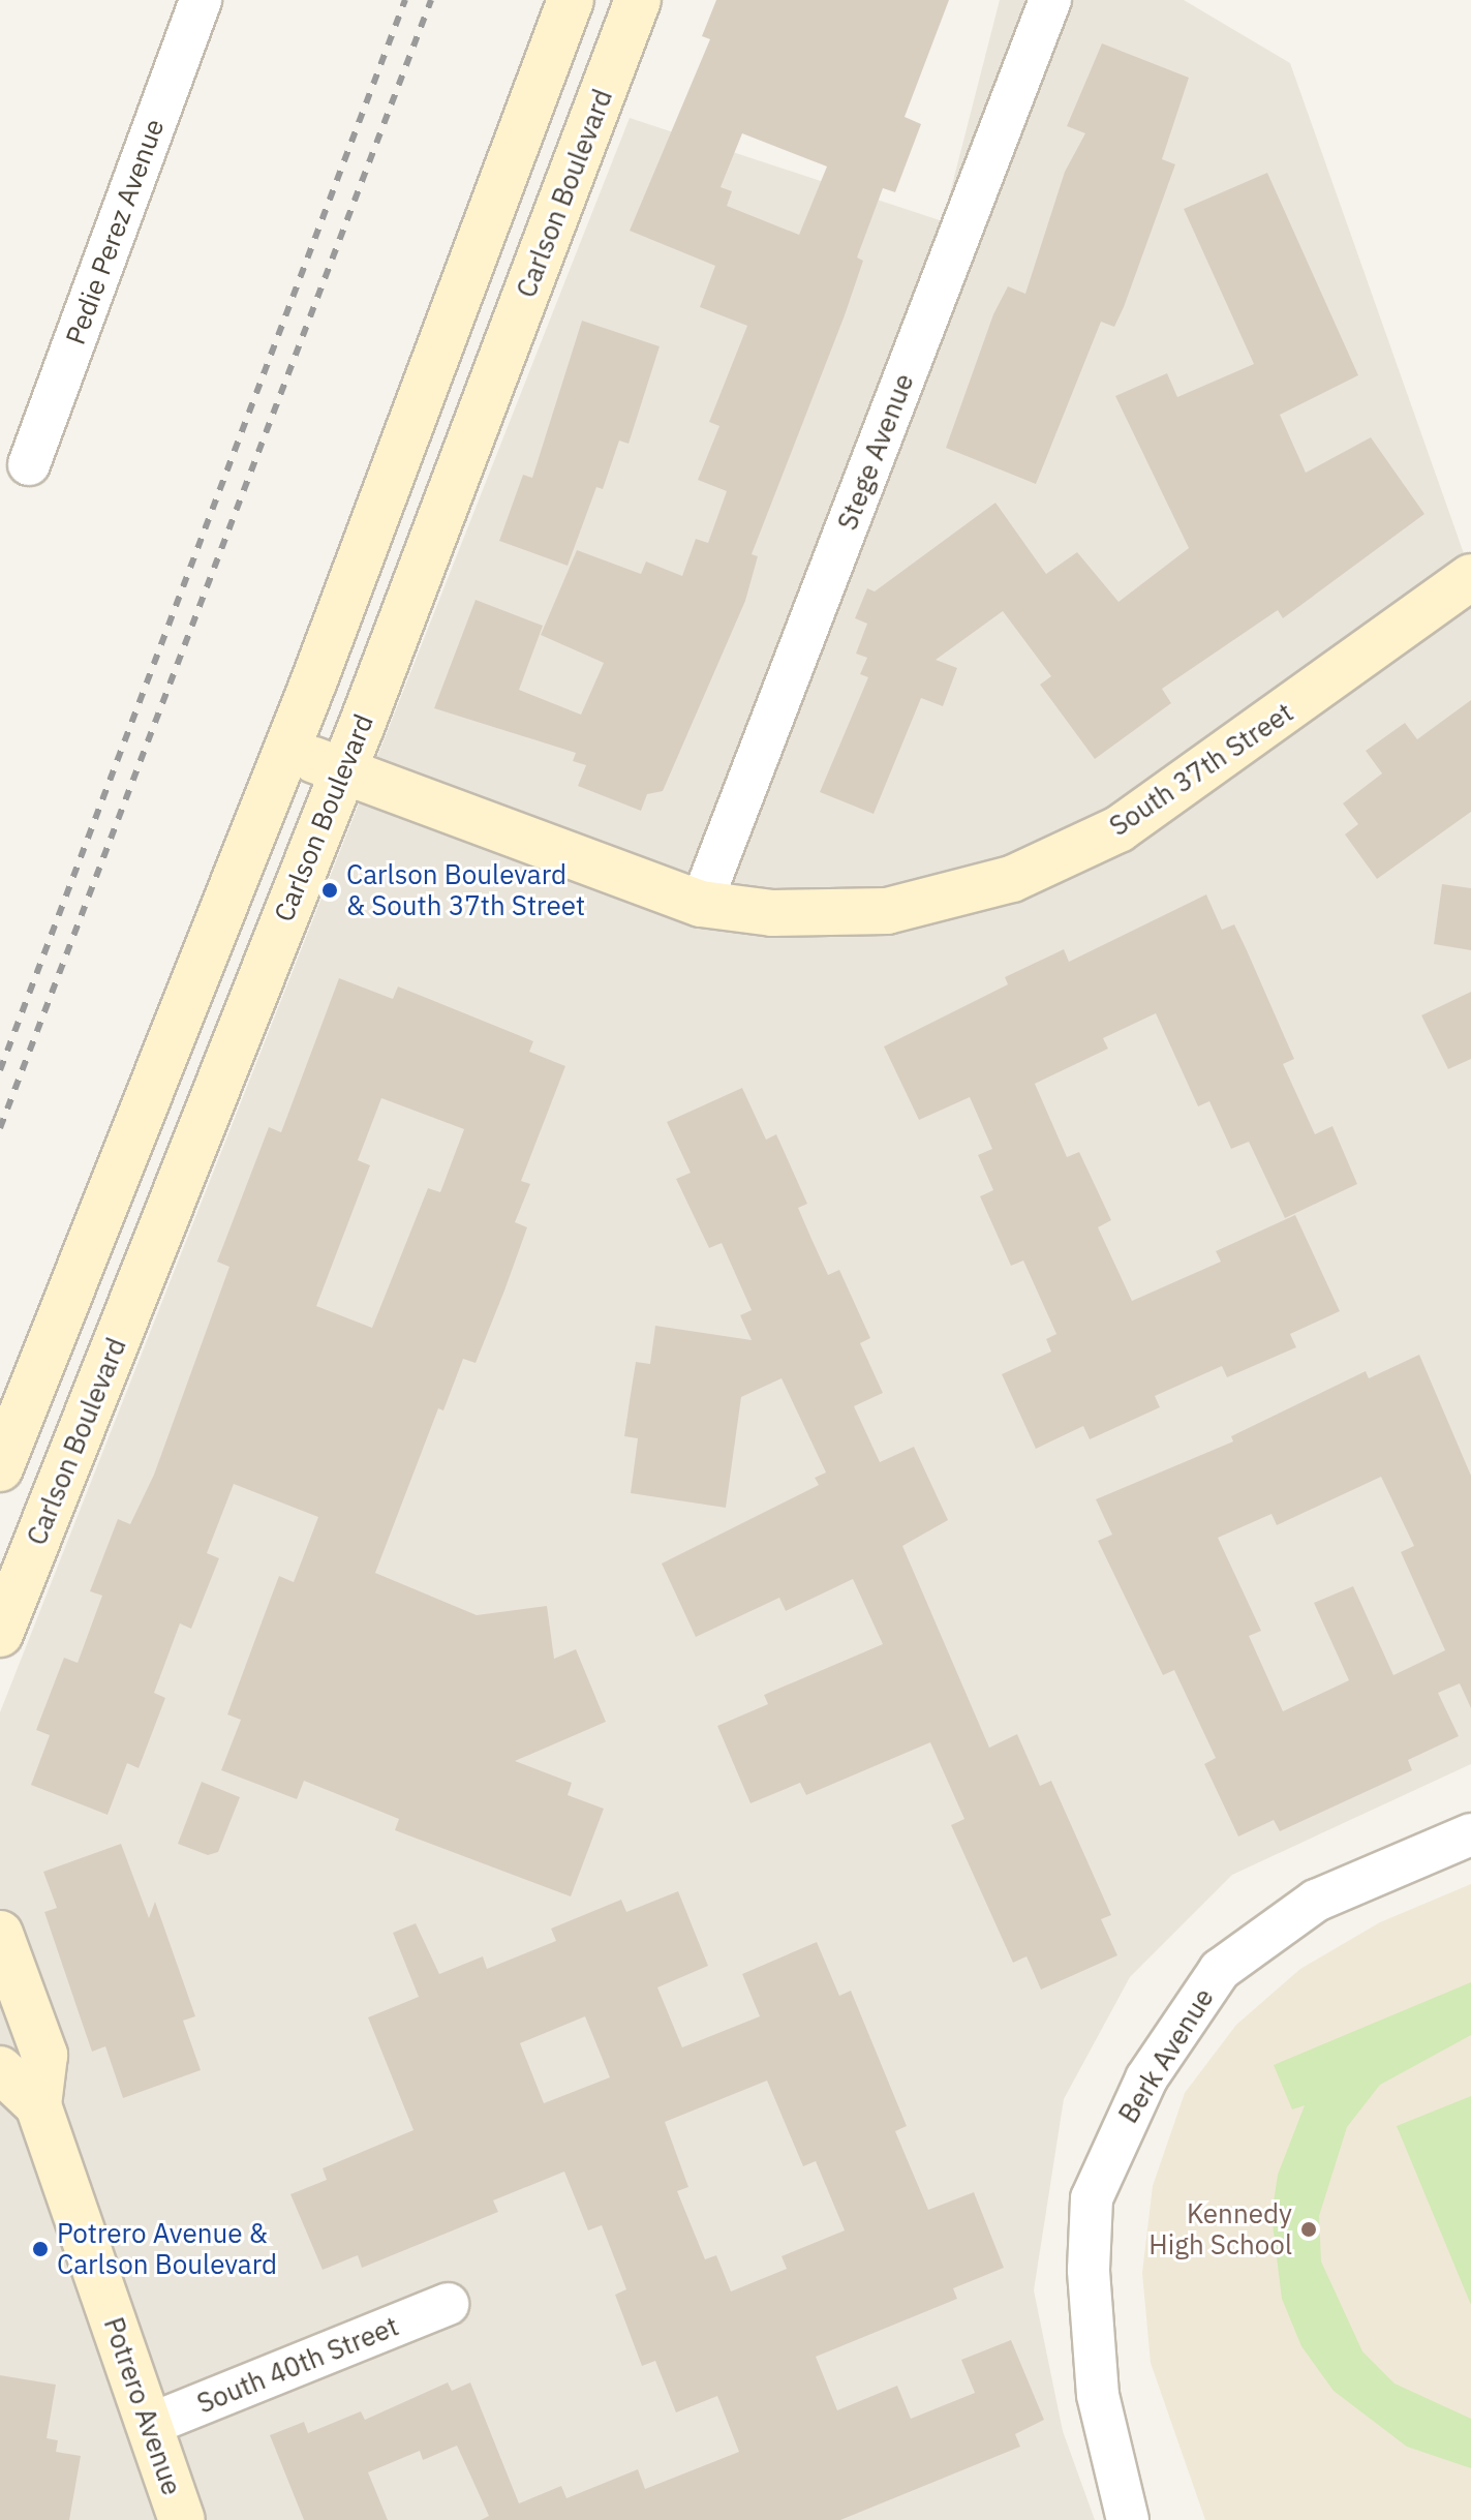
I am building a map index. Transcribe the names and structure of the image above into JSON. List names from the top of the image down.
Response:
{
  "streets": {
    "main road": ["Carlson Boulevard", "South 37th Street", "Potrero Avenue"],
    "street": [
      "Pedie Perez Avenue",
      "Stege Avenue",
      "Berk Avenue",
      "South 40th Street"
    ]
  },
  "crossings": [
    ["Carlson Boulevard", "South 37th Street"],
    ["Stege Avenue", "South 37th Street"],
    ["South 40th Street", "Potrero Avenue"]
  ],
  "places": ["Carlson Boulevard & South 37th Street", "Kennedy High School", "Potrero Avenue & Carlson Boulevard"]
}
